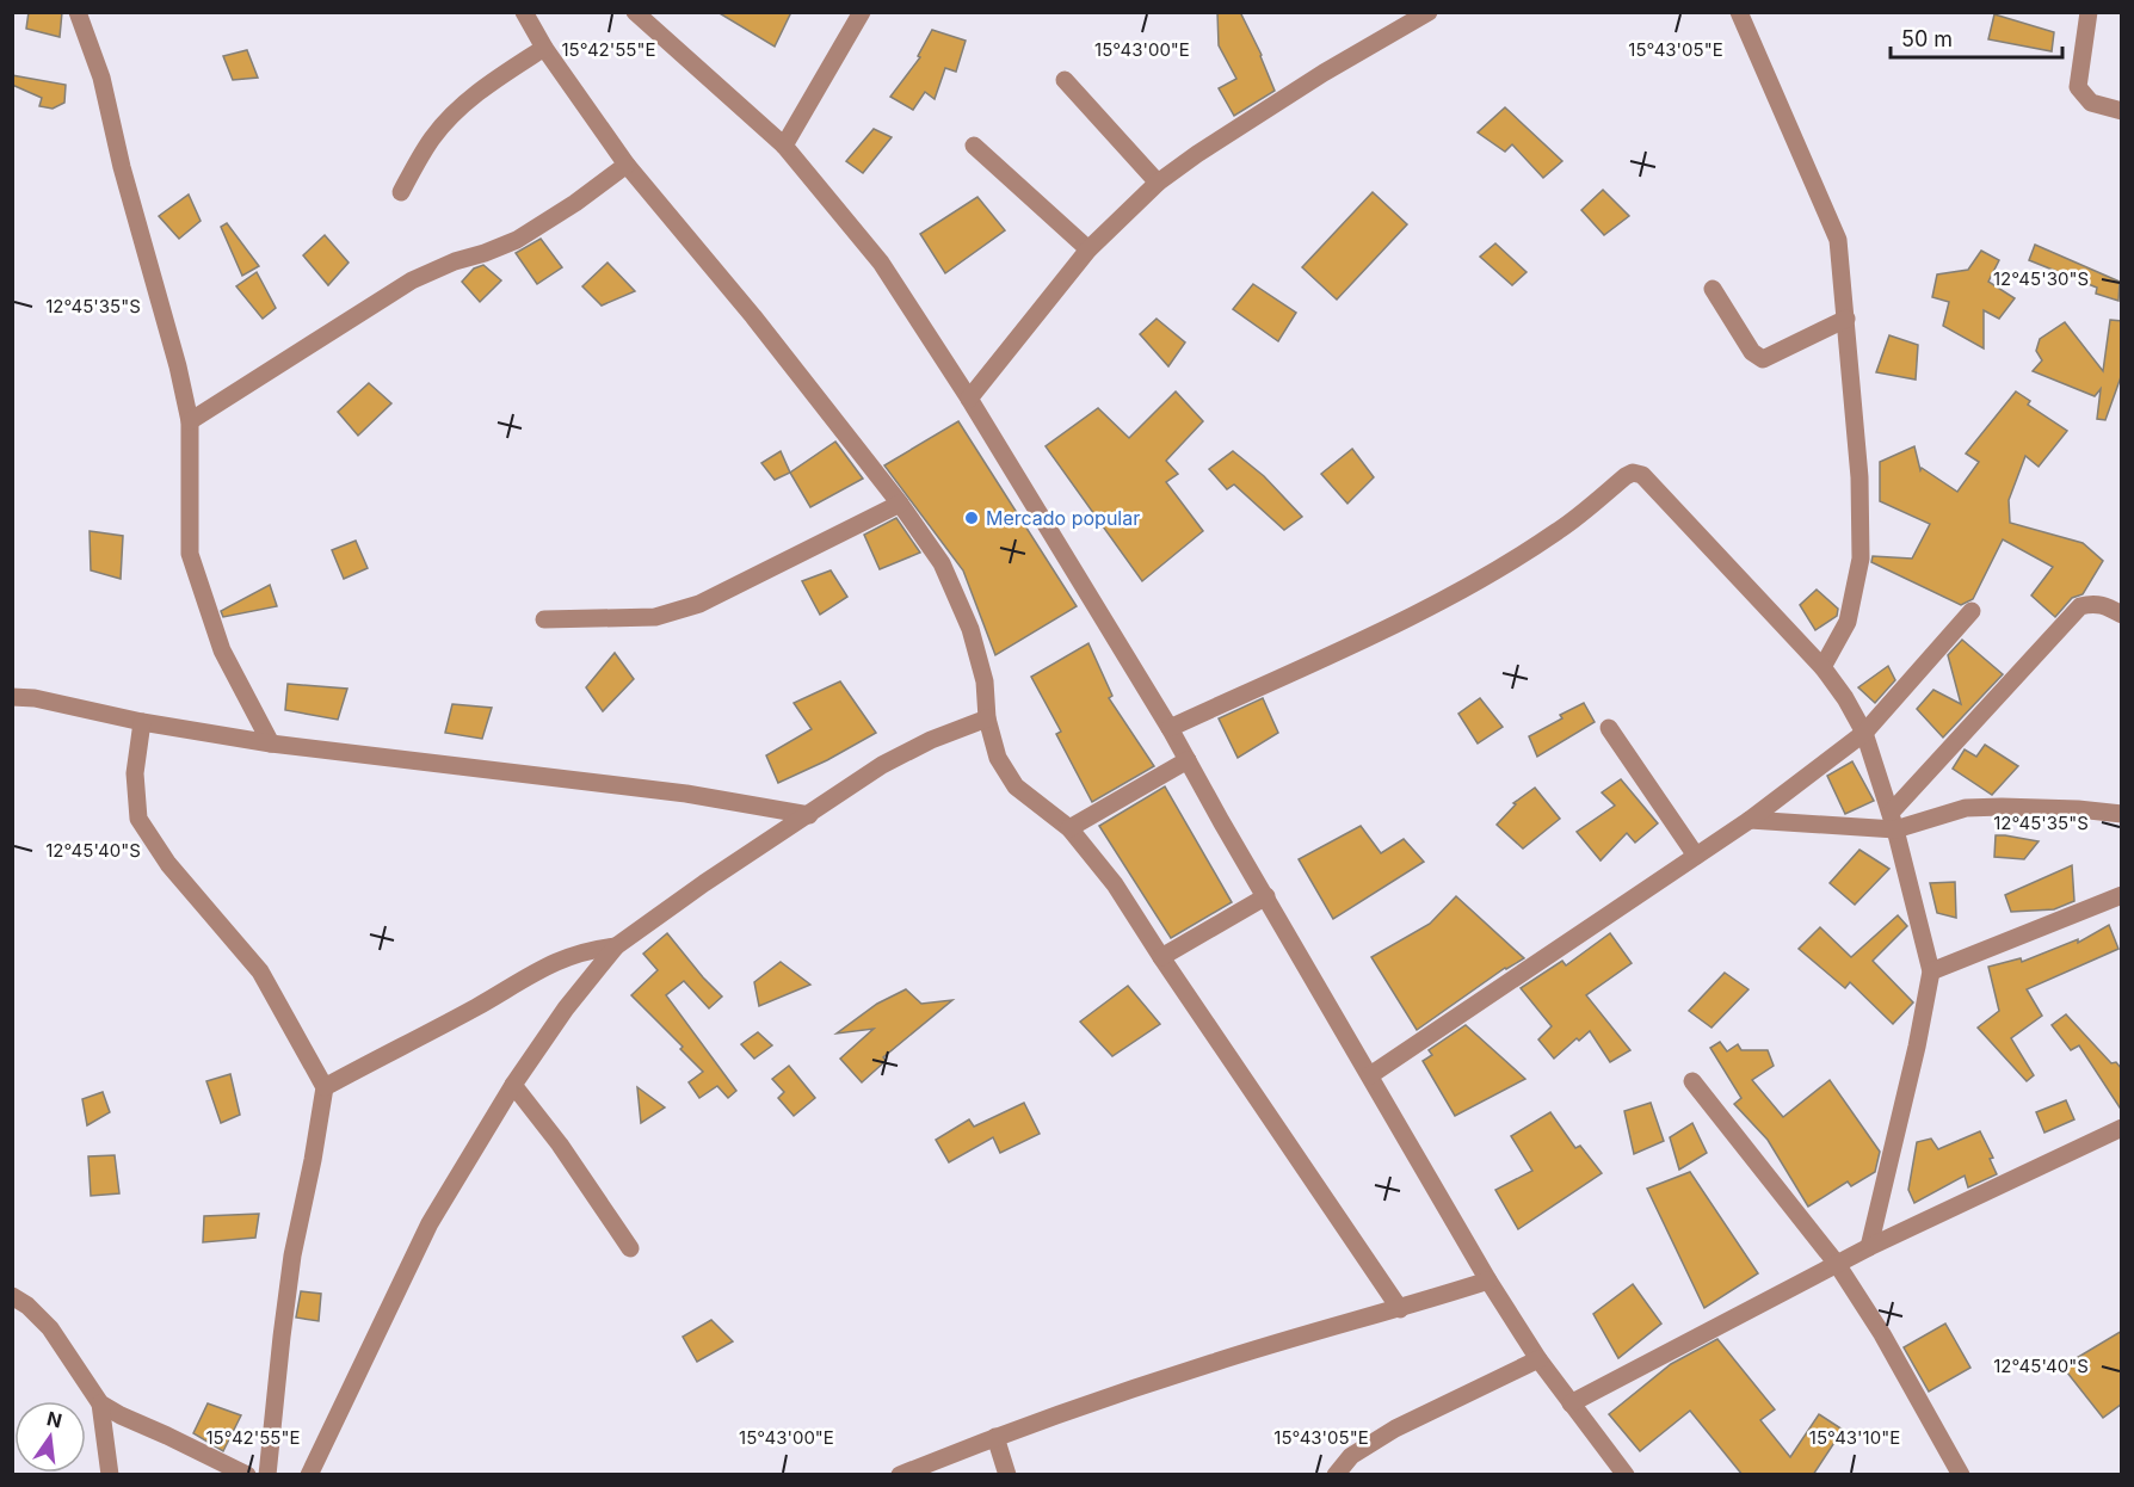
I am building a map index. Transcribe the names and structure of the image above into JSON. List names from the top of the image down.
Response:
{
  "places": ["Mercado popular"],
  "scale_bar": "50 m",
  "north": "top",
  "coordinates": [
    "15°42'55\"E",
    "15°43'00\"E",
    "15°43'05\"E",
    "12°45'30\"S",
    "12°45'35\"S",
    "12°45'40\"S",
    "15°43'10\"E"
  ]
}
